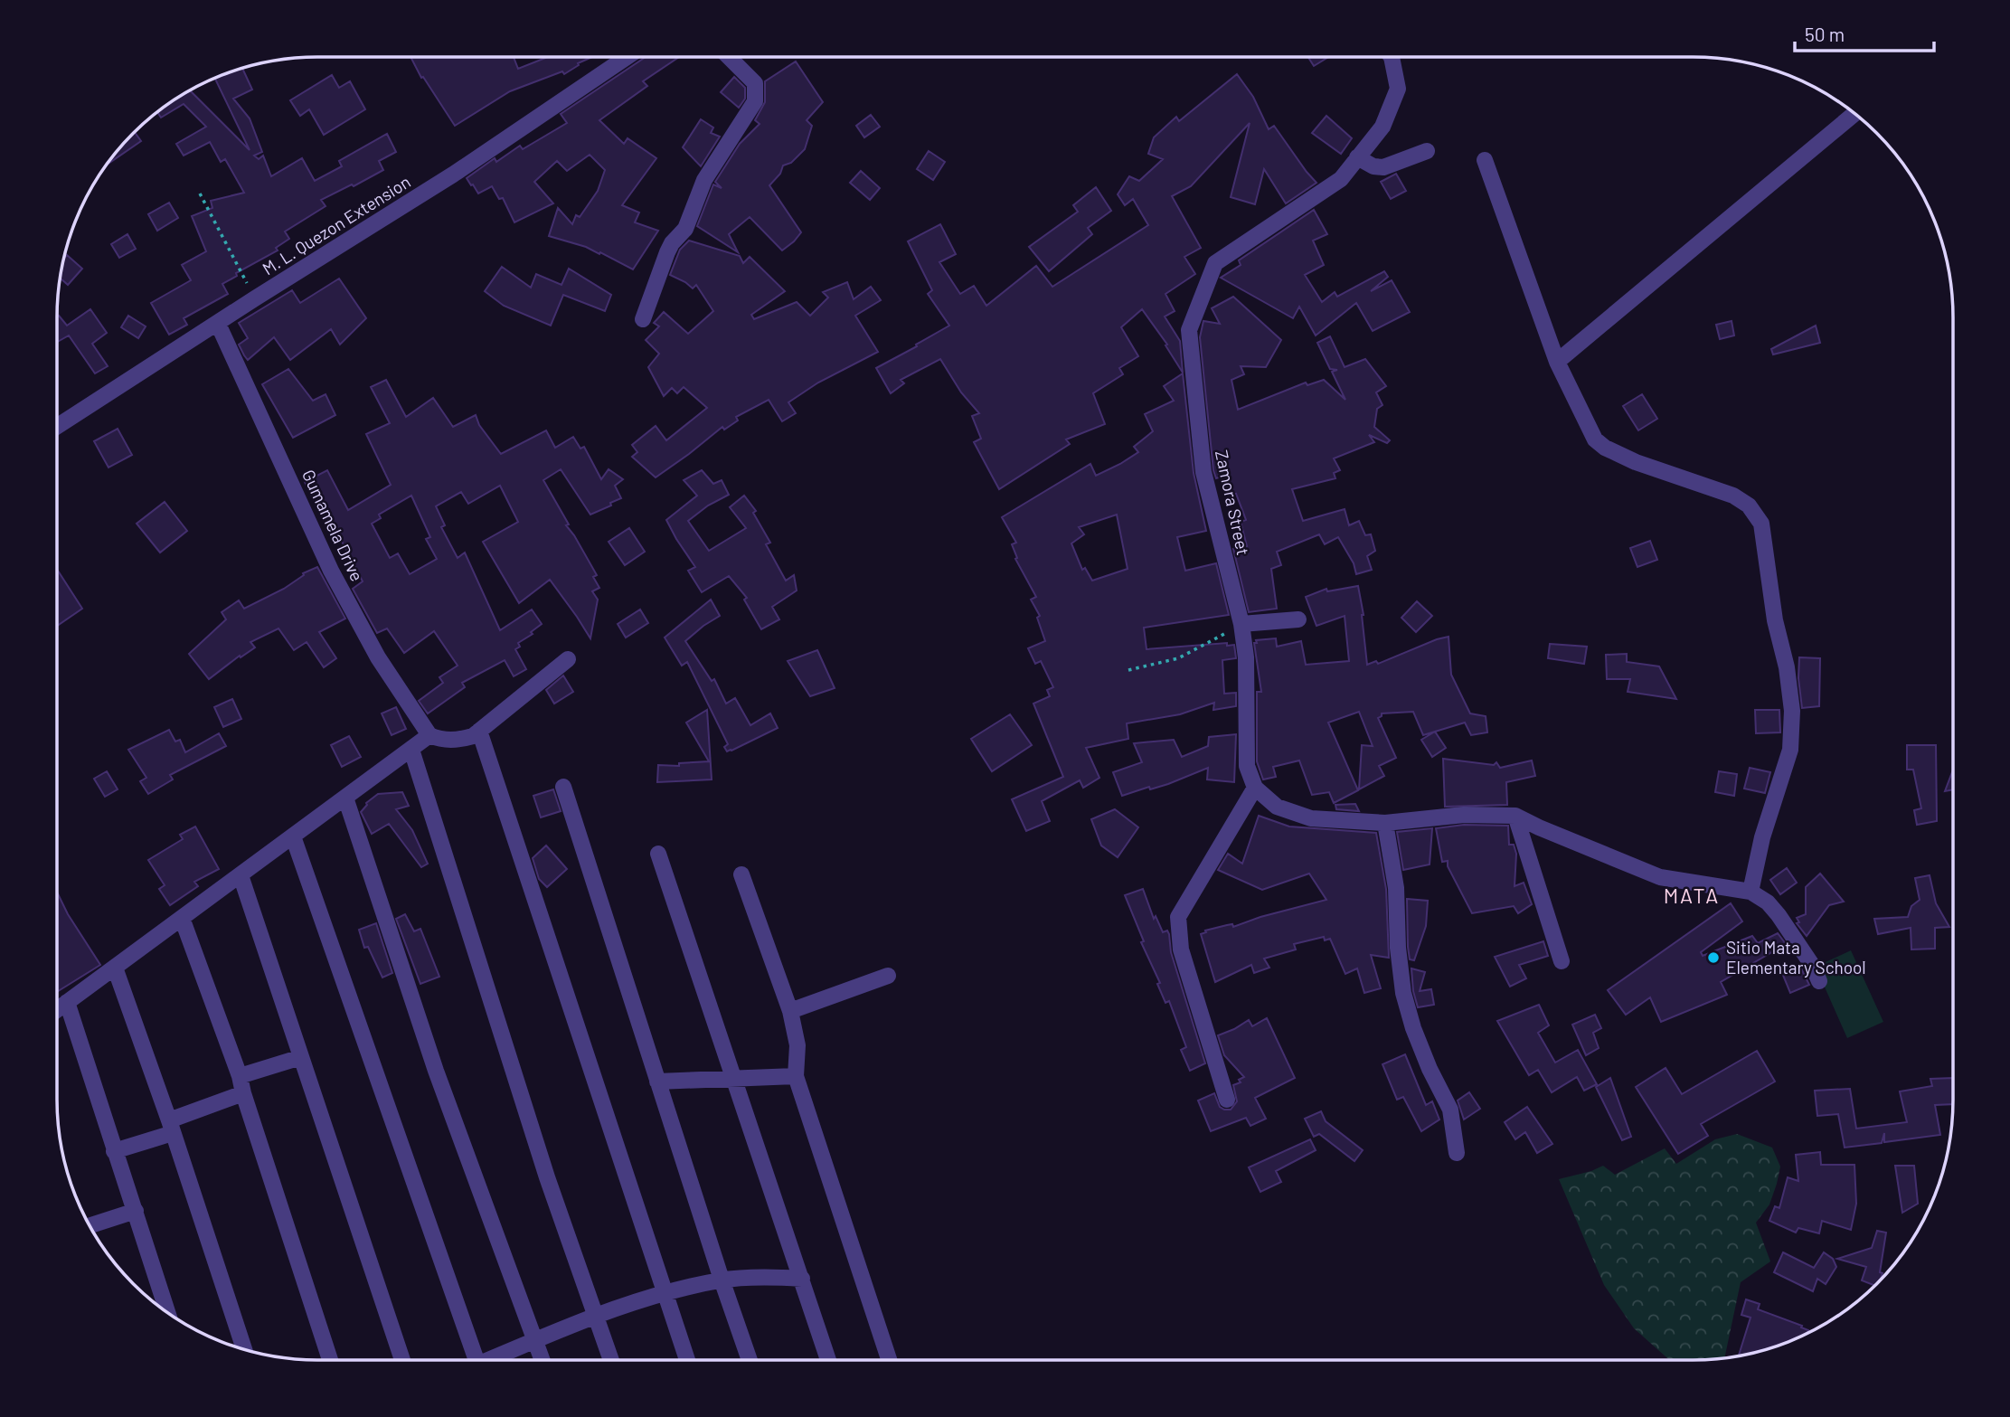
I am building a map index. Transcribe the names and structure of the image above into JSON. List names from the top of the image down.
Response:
{
  "streets": {
    "street": ["M. L. Quezon Extension", "Zamora Street", "Gumamela Drive"]
  },
  "crossings": [
    ["M. L. Quezon Extension", "Gumamela Drive"]
  ],
  "districts": ["MATA"],
  "places": ["Sitio Mata Elementary School"],
  "scale_bar": "50 m"
}
